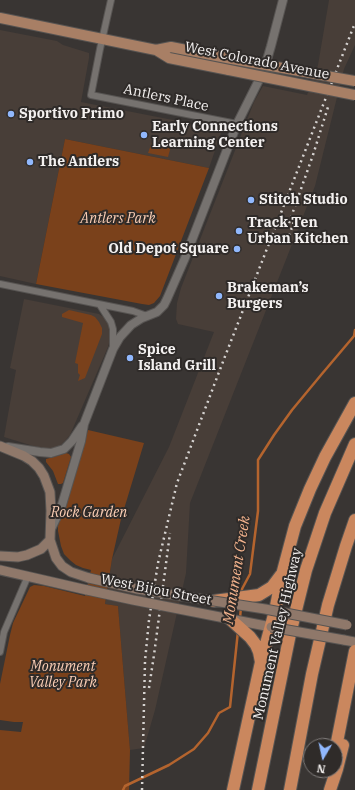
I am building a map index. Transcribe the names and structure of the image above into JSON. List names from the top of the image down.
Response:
{
  "streets": {
    "highway": ["Monument Valley Highway"],
    "main road": ["West Colorado Avenue", "West Bijou Street"],
    "street": ["Antlers Place"]
  },
  "crossings": [
    ["West Colorado Avenue", "Antlers Place"]
  ],
  "water": ["Monument Creek"],
  "parks": ["Antlers Park", "Rock Garden", "Monument Valley Park"],
  "places": [
    "Sportivo Primo",
    "Early Connections Learning Center",
    "The Antlers",
    "Stitch Studio",
    "Track Ten Urban Kitchen",
    "Old Depot Square",
    "Brakeman’s Burgers",
    "Spice Island Grill"
  ],
  "north": "bottom"
}
